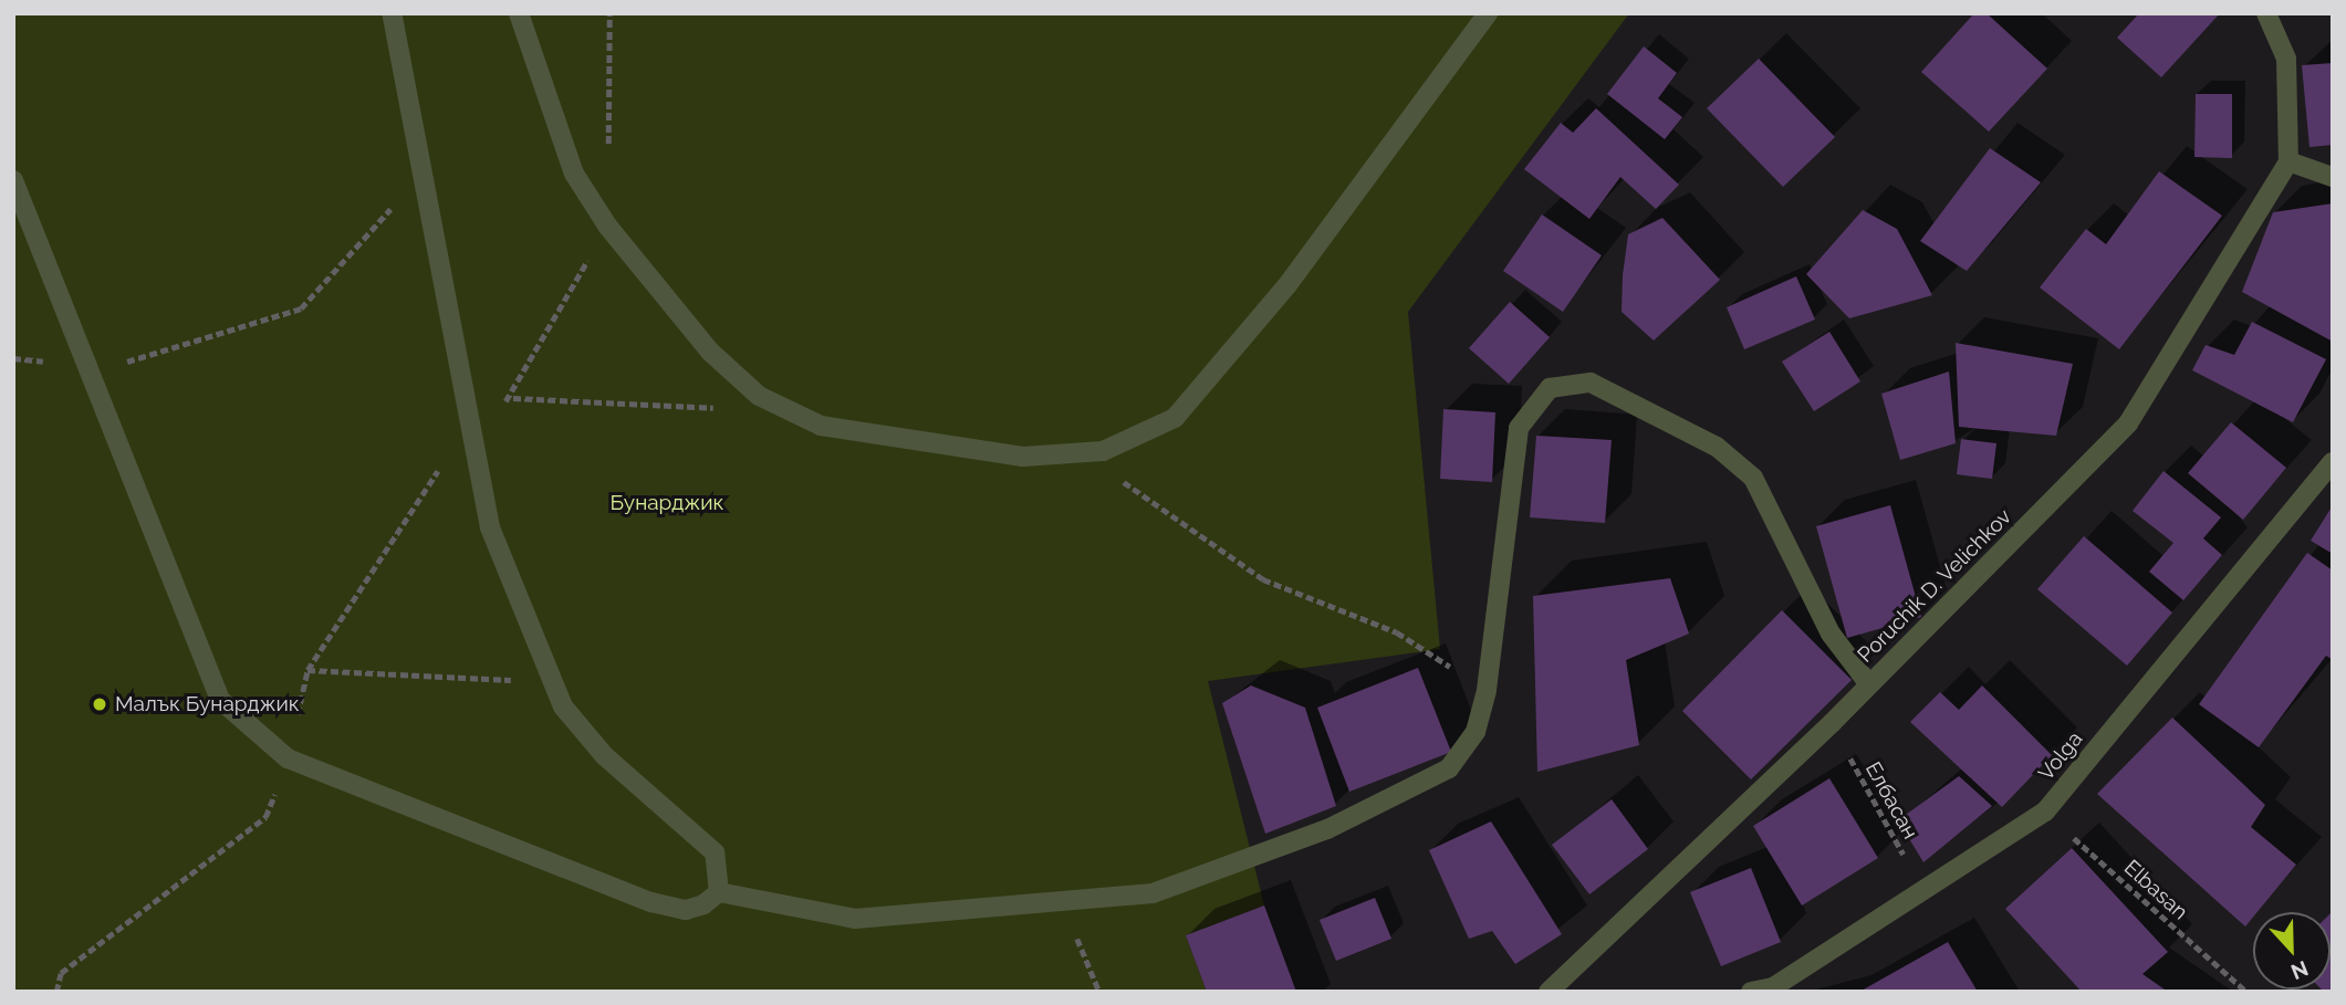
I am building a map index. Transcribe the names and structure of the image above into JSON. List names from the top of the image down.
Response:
{
  "streets": {
    "street": ["Poruchik D. Velichkov", "Volga"],
    "path": ["Елбасан", "Elbasan"]
  },
  "crossings": [
    ["Poruchik D. Velichkov", "Елбасан"],
    ["Volga", "Елбасан"],
    ["Volga", "Elbasan"]
  ],
  "parks": ["Бунарджик"],
  "places": ["Малък Бунарджик"],
  "north": "bottom"
}
